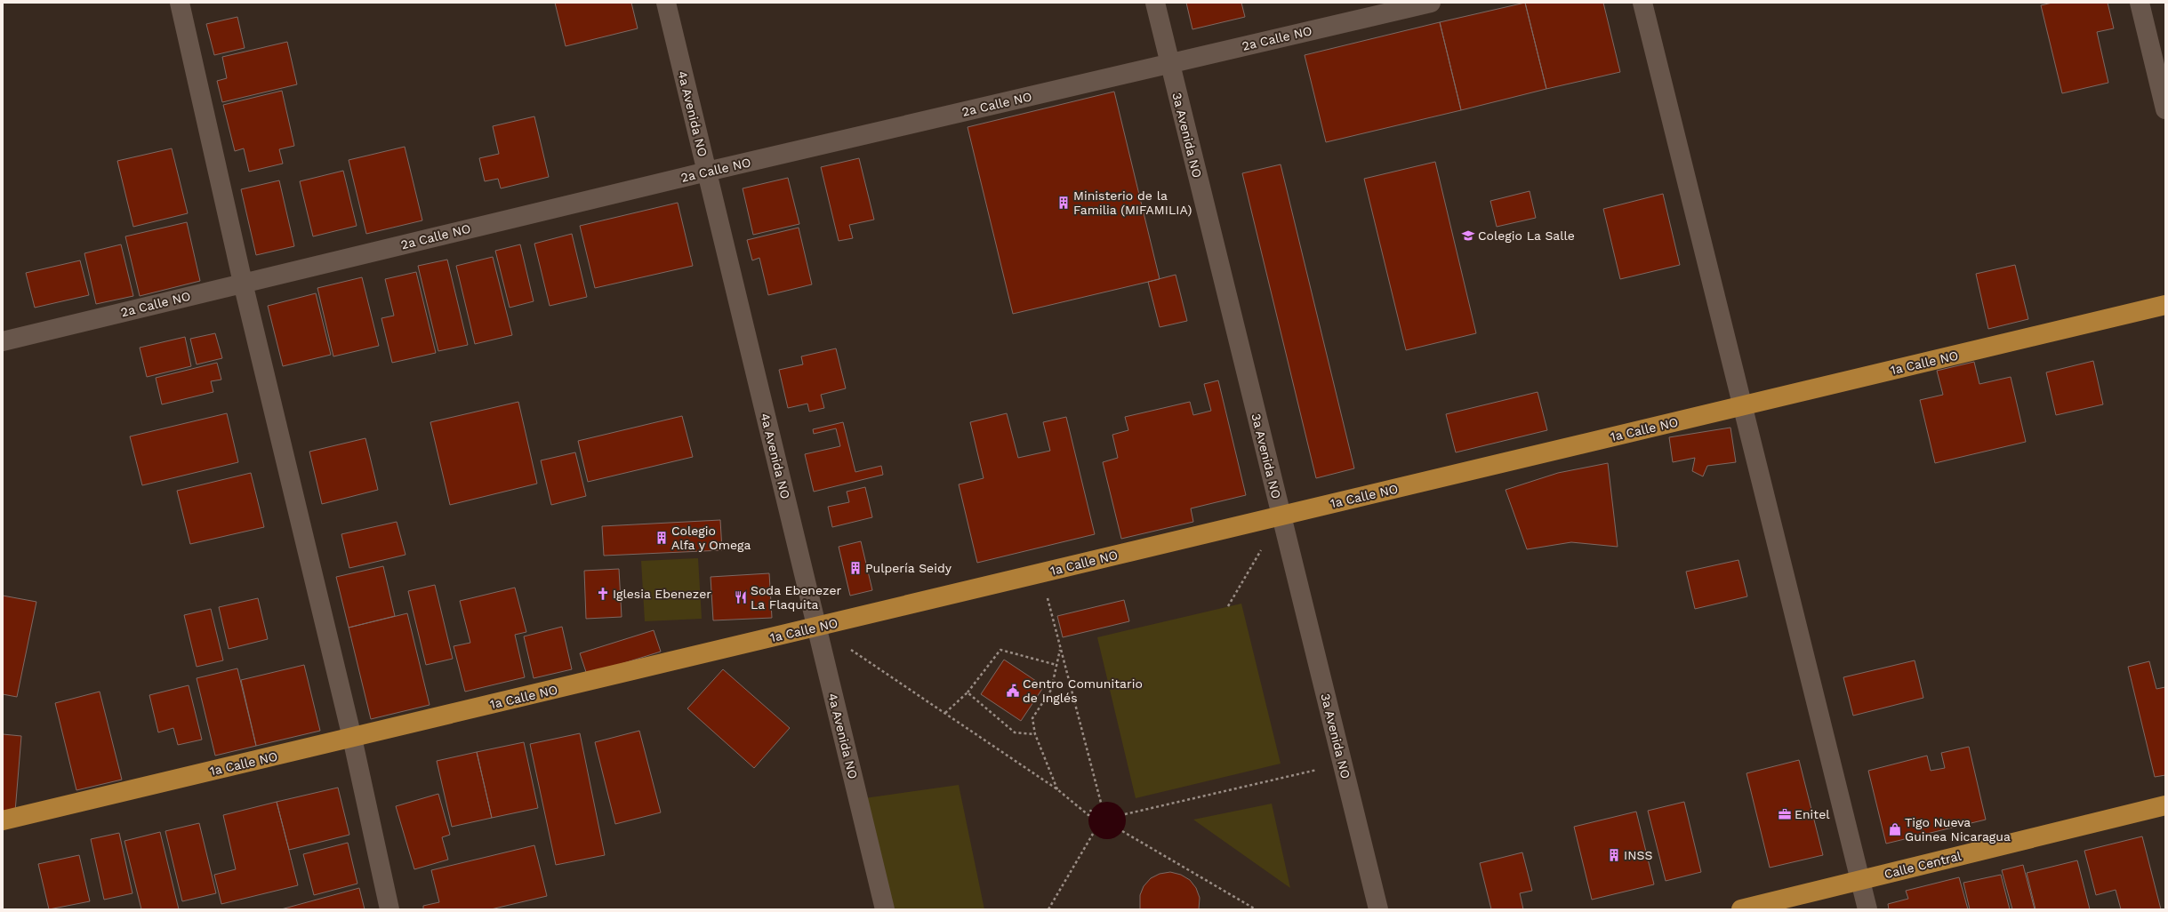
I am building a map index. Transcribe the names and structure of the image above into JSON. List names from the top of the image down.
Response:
{
  "streets": {
    "highway": ["1a Calle NO", "Calle Central"],
    "street": ["2a Calle NO", "4a Avenida NO", "3a Avenida NO"]
  },
  "crossings": [
    ["2a Calle NO", "4a Avenida NO"],
    ["2a Calle NO", "3a Avenida NO"],
    ["4a Avenida NO", "1a Calle NO"],
    ["3a Avenida NO", "1a Calle NO"]
  ],
  "places": {
    "building": [
      "Ministerio de la Familia (MIFAMILIA)",
      "Colegio Alfa y Omega",
      "Pulpería Seidy",
      "INSS"
    ],
    "school or university": ["Colegio La Salle"],
    "church": ["Iglesia Ebenezer"],
    "restaurant": ["Soda Ebenezer La Flaquita"],
    "public building": ["Centro Comunitario de Inglés"],
    "office": ["Enitel"],
    "shop": ["Tigo Nueva Guinea Nicaragua"]
  }
}
